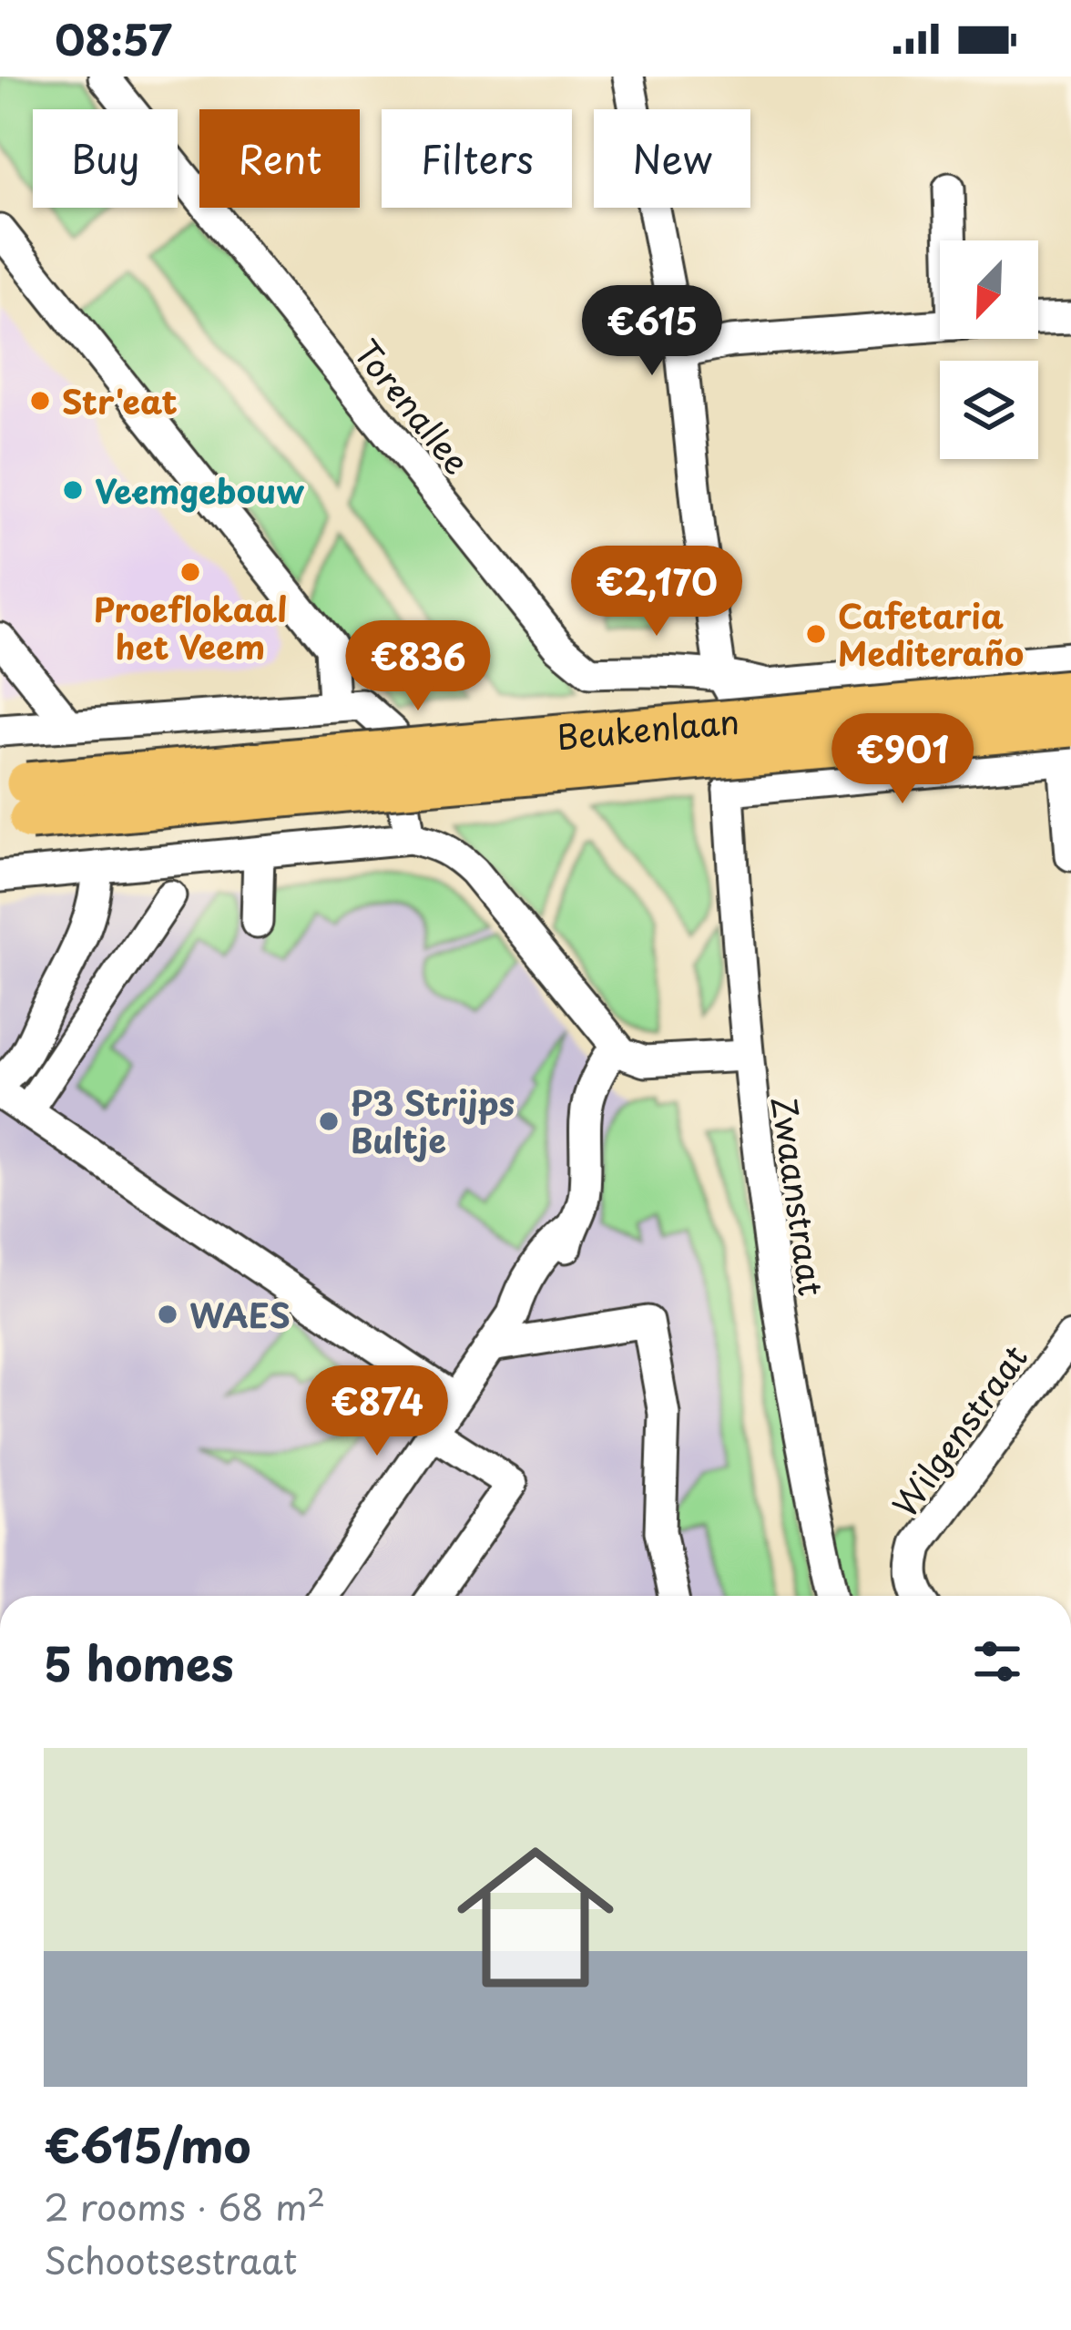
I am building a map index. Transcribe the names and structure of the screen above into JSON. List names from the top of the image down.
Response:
{
  "streets": {
    "main road": ["Beukenlaan"],
    "street": ["Torenallee", "Zwaanstraat", "Wilgenstraat"]
  },
  "crossings": [
    ["Torenallee", "Beukenlaan"],
    ["Torenallee", "Zwaanstraat"],
    ["Beukenlaan", "Zwaanstraat"]
  ],
  "places": [
    "Str'eat",
    "Veemgebouw",
    "Proeflokaal het Veem",
    "Cafetaria Mediteraño",
    "P3 Strijps Bultje",
    "WAES"
  ],
  "north": "bottom left",
  "page": {
    "status": "08:57",
    "chip": [
      "Buy",
      "Rent",
      "Filters",
      "New"
    ],
    "price": [
      "€615",
      "€2,170",
      "€836",
      "€901",
      "€874"
    ],
    "heading": "5 homes",
    "list": [
      {
        "name": "€615/mo",
        "note": "2 rooms · 68 m² · Schootsestraat"
      }
    ]
  }
}
